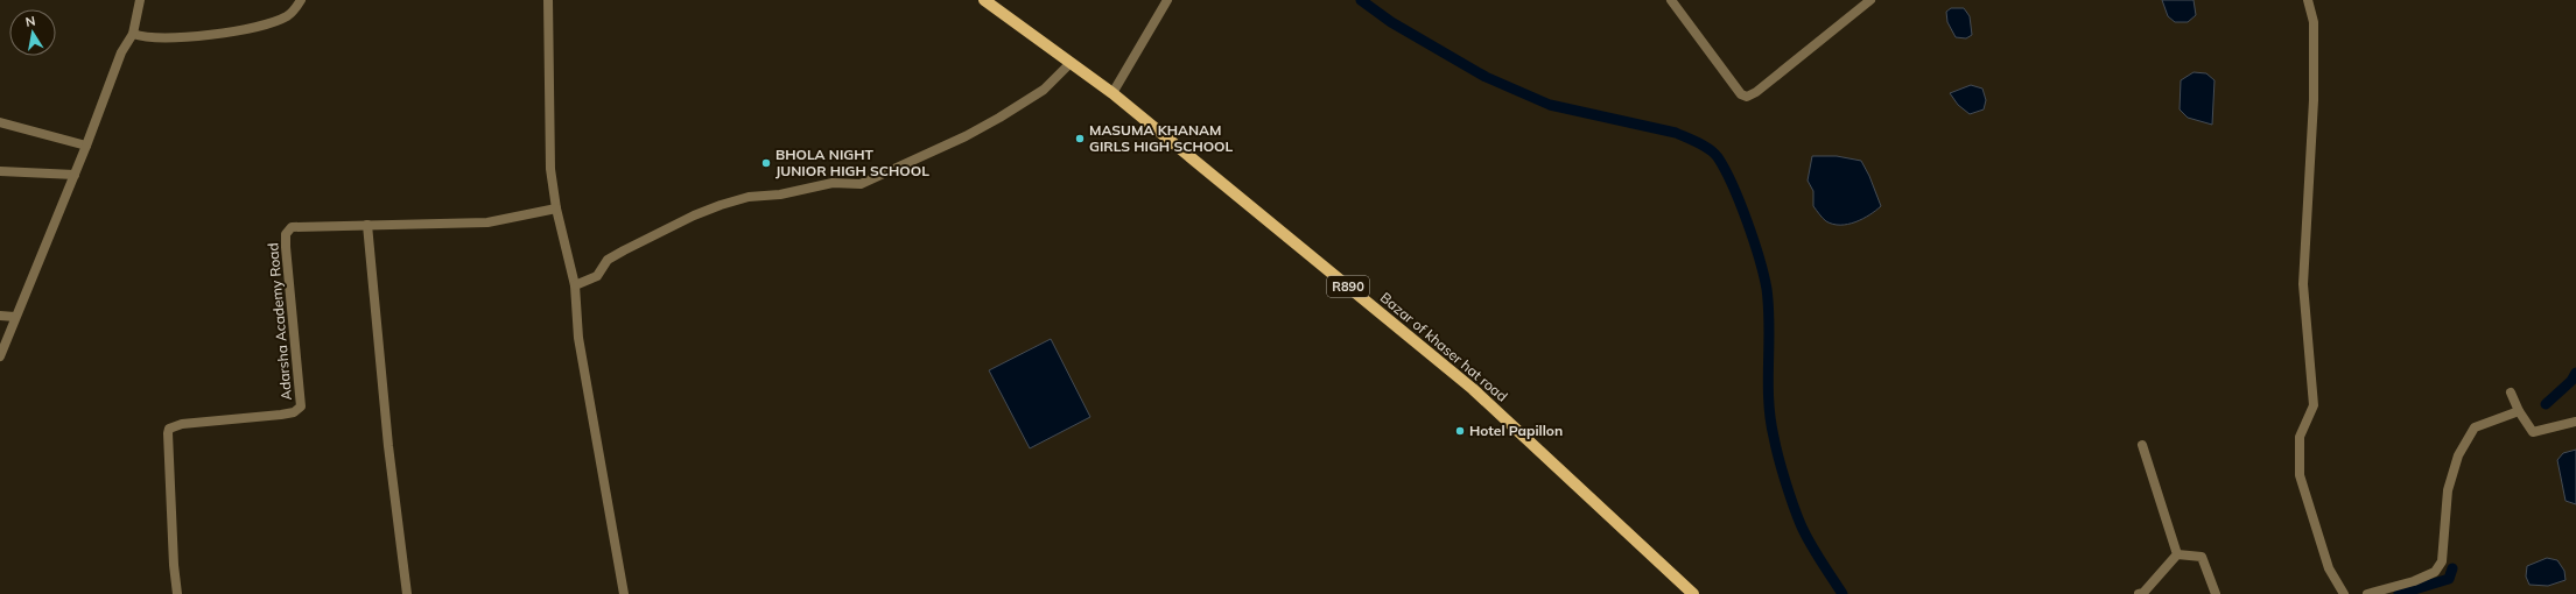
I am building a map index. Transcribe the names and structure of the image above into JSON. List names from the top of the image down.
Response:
{
  "streets": {
    "main road": ["R890", "Bazar of khaser hat road"],
    "street": ["Adarsha Academy Road"]
  },
  "places": ["MASUMA KHANAM GIRLS HIGH SCHOOL", "BHOLA NIGHT JUNIOR HIGH SCHOOL", "Hotel Papillon"],
  "north": "top"
}
